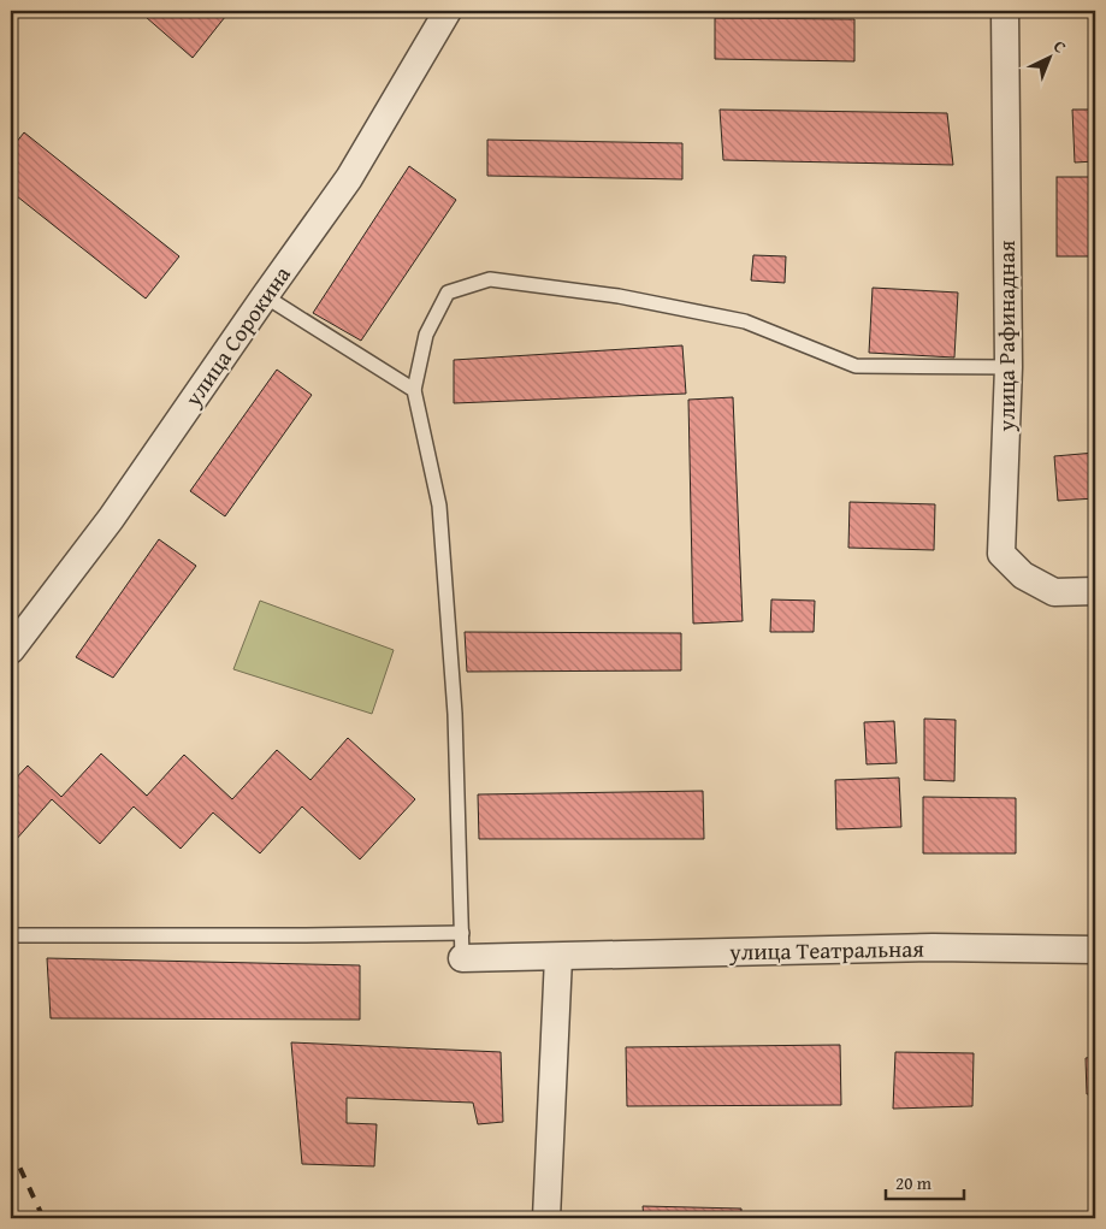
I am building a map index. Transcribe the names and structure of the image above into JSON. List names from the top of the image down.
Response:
{
  "streets": {
    "street": ["улица Сорокина", "улица Рафинадная", "улица Театральная"]
  },
  "scale_bar": "20 m",
  "north": "top right"
}
